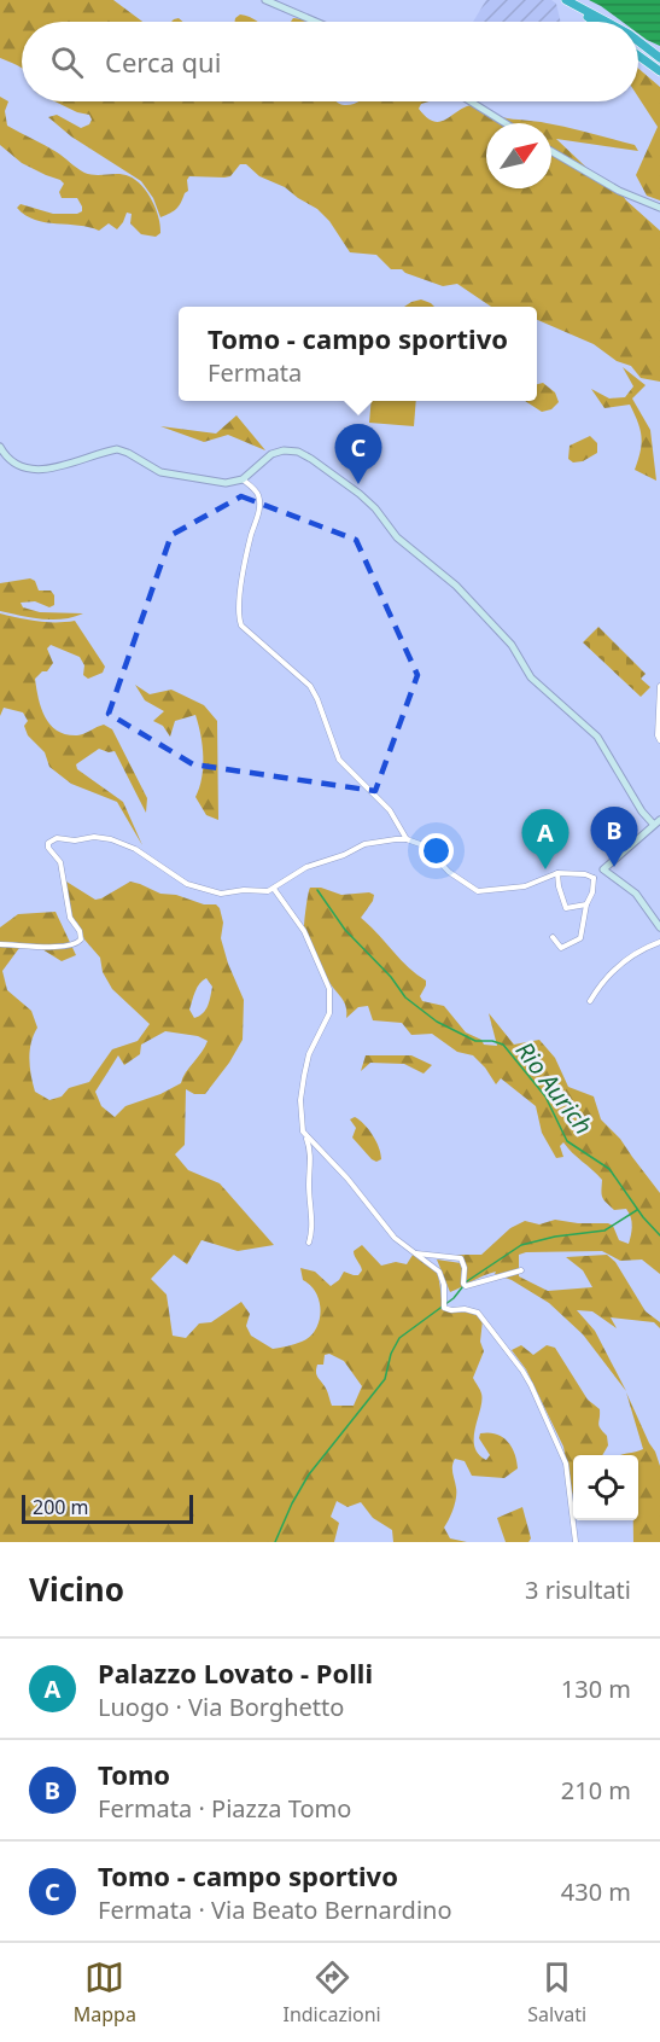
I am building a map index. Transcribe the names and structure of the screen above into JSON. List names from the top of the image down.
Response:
{
  "water": ["Rio Aurich"],
  "scale_bar": "200 m",
  "north": "top right",
  "page": {
    "search": "Cerca qui",
    "popup": ["Tomo - campo sportivo", "Fermata"],
    "pins": ["C", "B", "A"],
    "scale": "200 m",
    "heading": ["Vicino", "3 risultati"],
    "list": [
      {
        "mark": "A",
        "name": "Palazzo Lovato - Polli",
        "note": "Luogo · Via Borghetto",
        "value": "130 m"
      },
      {
        "mark": "B",
        "name": "Tomo",
        "note": "Fermata · Piazza Tomo",
        "value": "210 m"
      },
      {
        "mark": "C",
        "name": "Tomo - campo sportivo",
        "note": "Fermata · Via Beato Bernardino",
        "value": "430 m"
      }
    ],
    "nav": ["Mappa", "Indicazioni", "Salvati"]
  }
}
